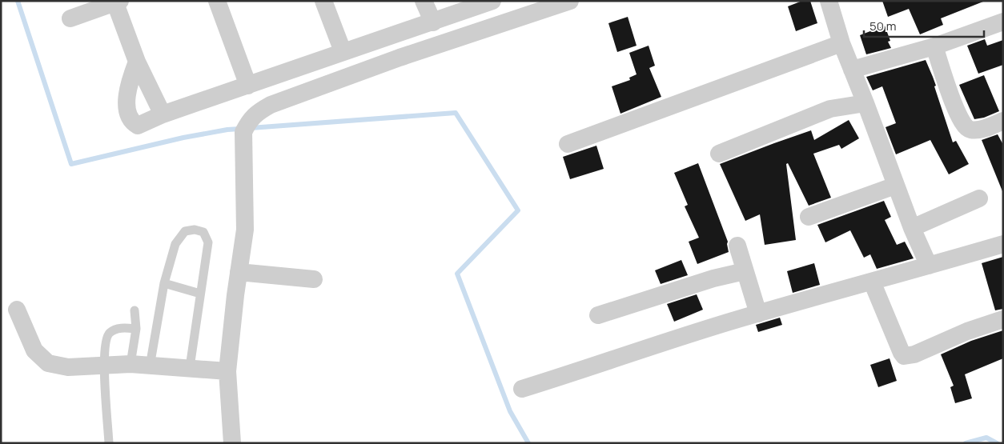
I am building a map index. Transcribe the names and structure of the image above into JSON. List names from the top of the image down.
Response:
{
  "scale_bar": "50 m"
}
